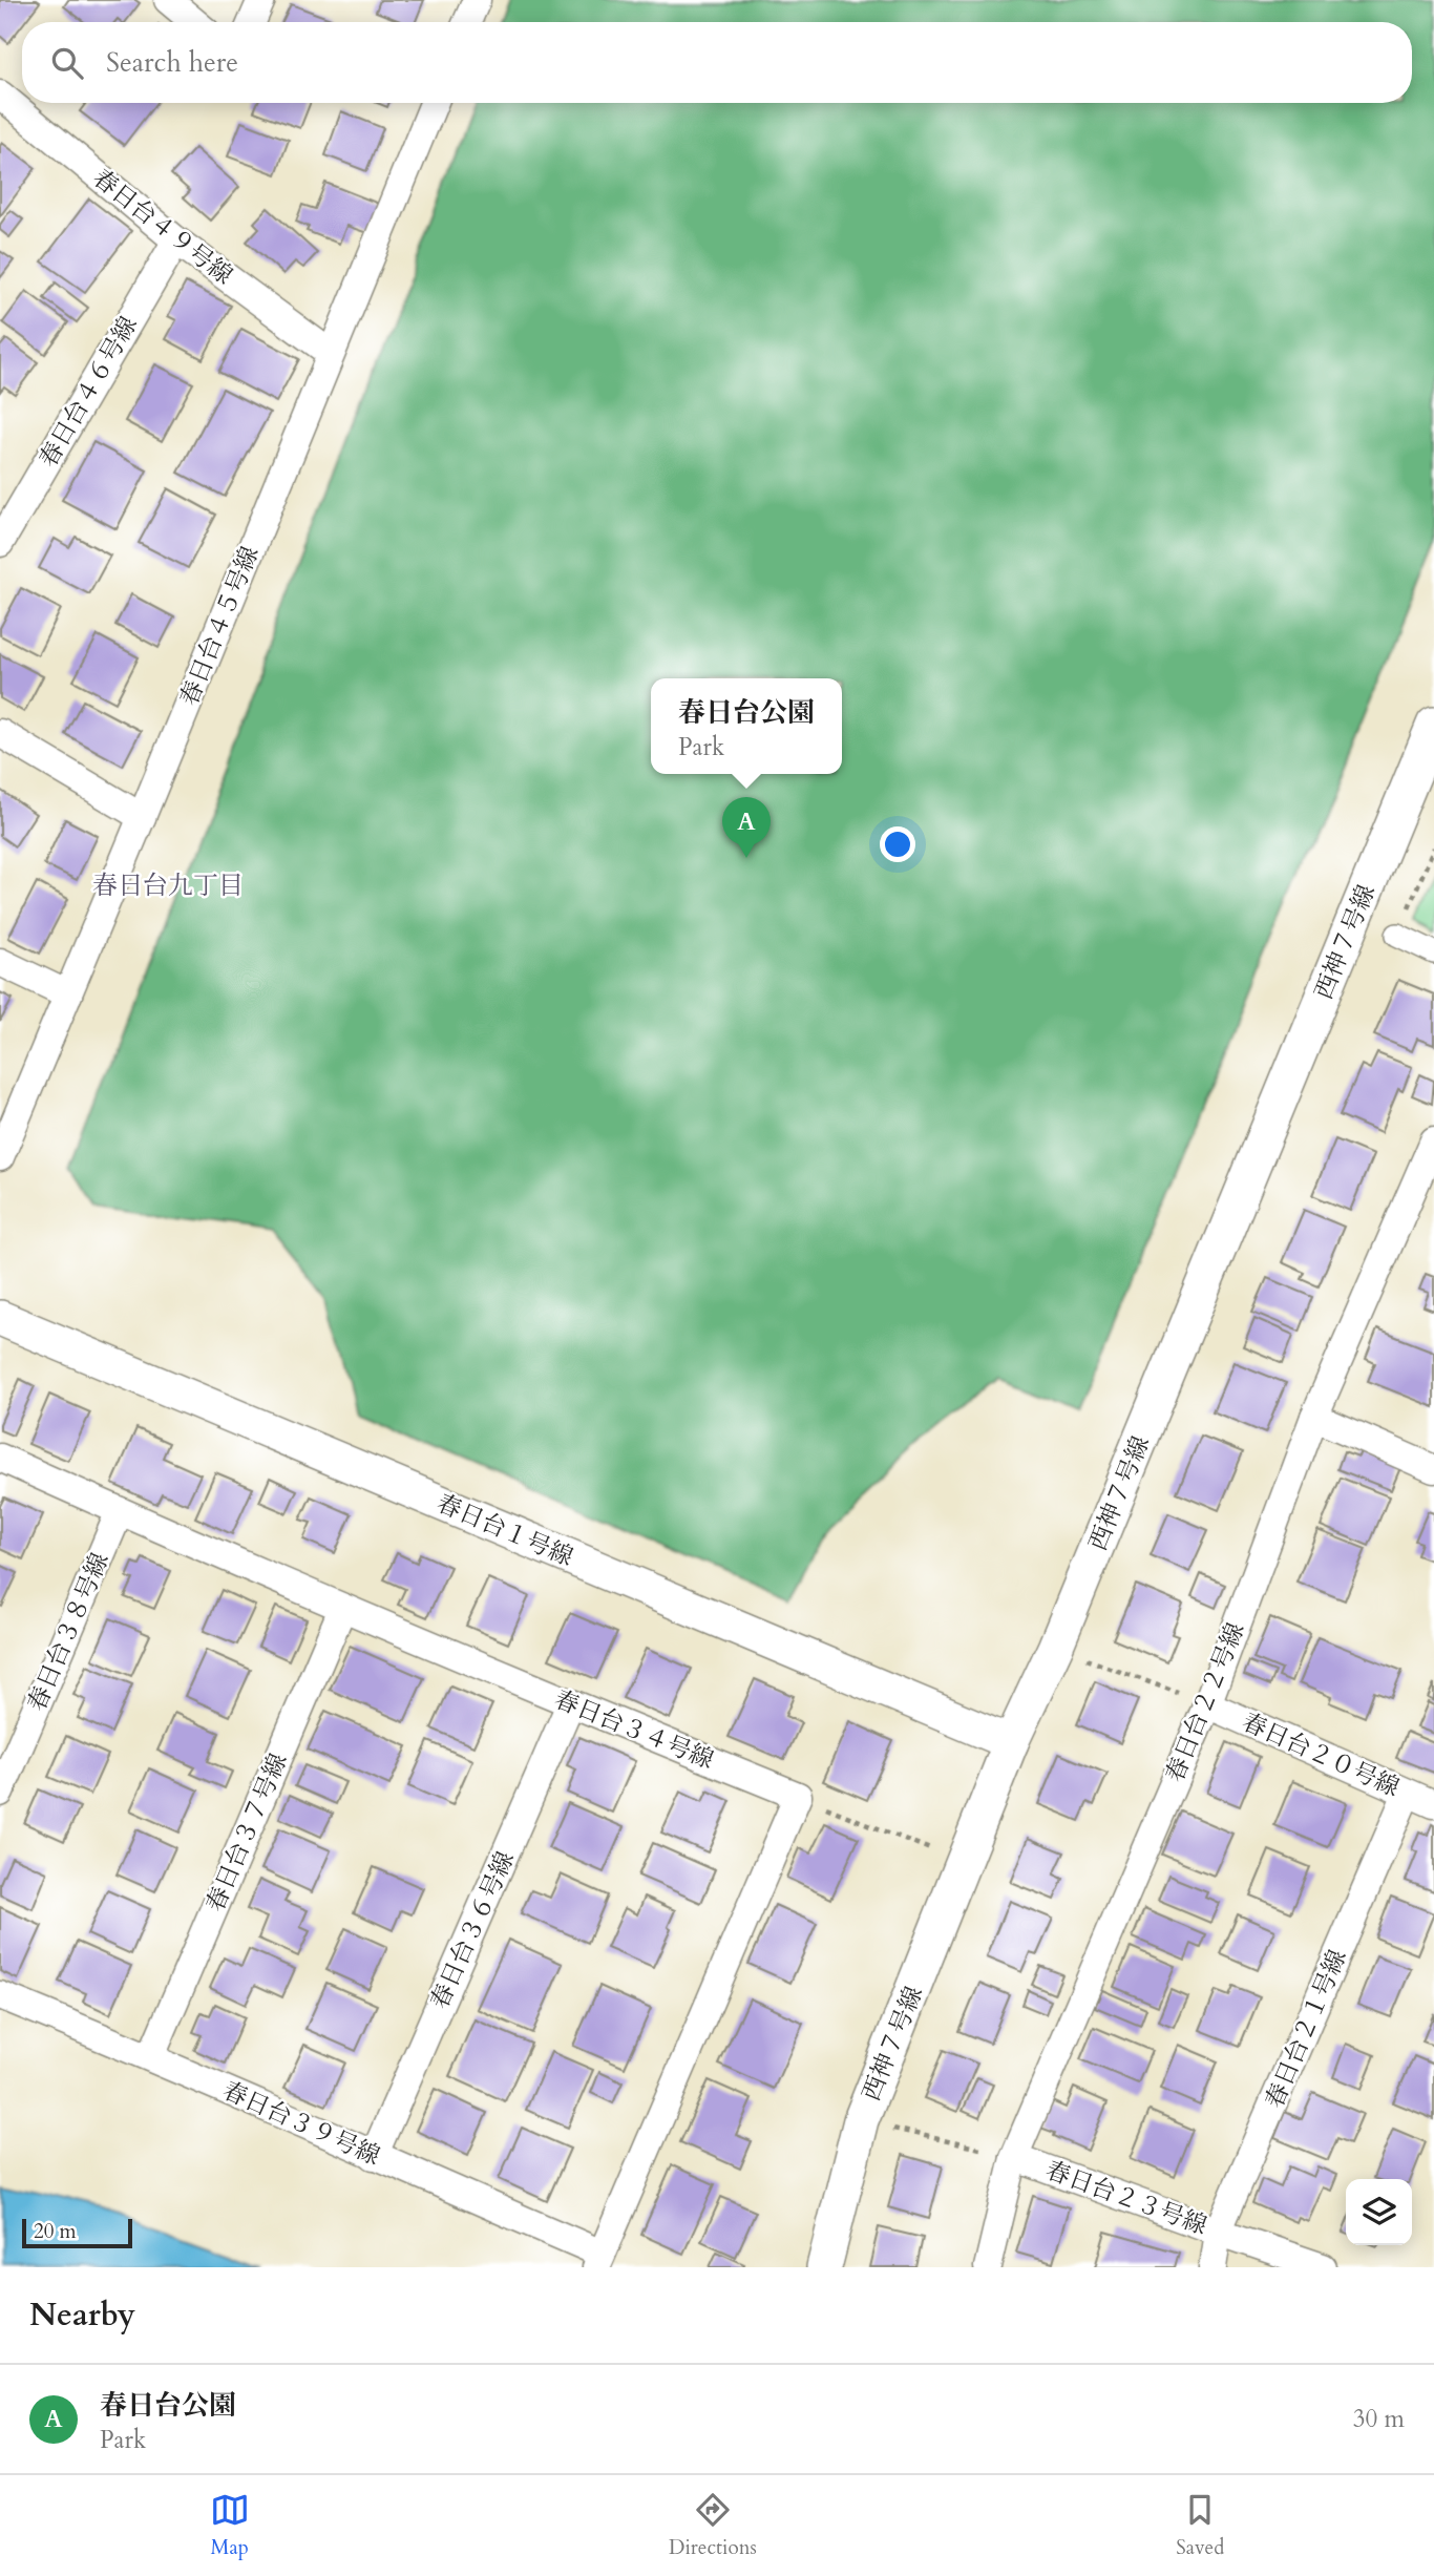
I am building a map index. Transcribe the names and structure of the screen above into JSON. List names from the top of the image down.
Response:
{
  "streets": {
    "street": [
      "春日台４９号線",
      "春日台４６号線",
      "春日台４５号線",
      "西神７号線",
      "春日台１号線",
      "春日台３８号線",
      "春日台２２号線",
      "春日台３４号線",
      "春日台２０号線",
      "春日台３７号線",
      "春日台３６号線",
      "春日台２１号線",
      "春日台３９号線",
      "春日台２３号線"
    ]
  },
  "crossings": [
    ["春日台４９号線", "春日台４６号線"],
    ["春日台４９号線", "春日台４５号線"],
    ["西神７号線", "春日台１号線"],
    ["春日台３８号線", "春日台３４号線"],
    ["春日台２２号線", "春日台２０号線"],
    ["春日台２２号線", "春日台２３号線"],
    ["春日台３４号線", "春日台３７号線"],
    ["春日台３４号線", "春日台３６号線"],
    ["春日台２０号線", "春日台２１号線"],
    ["春日台３７号線", "春日台３９号線"],
    ["春日台３６号線", "春日台３９号線"],
    ["春日台２１号線", "春日台２３号線"]
  ],
  "districts": ["春日台九丁目"],
  "scale_bar": "20 m",
  "page": {
    "search": "Search here",
    "popup": ["春日台公園", "Park"],
    "pins": "A",
    "scale": "20 m",
    "heading": "Nearby",
    "list": [
      {
        "mark": "A",
        "name": "春日台公園",
        "note": "Park",
        "value": "30 m"
      }
    ],
    "nav": ["Map", "Directions", "Saved"]
  }
}
